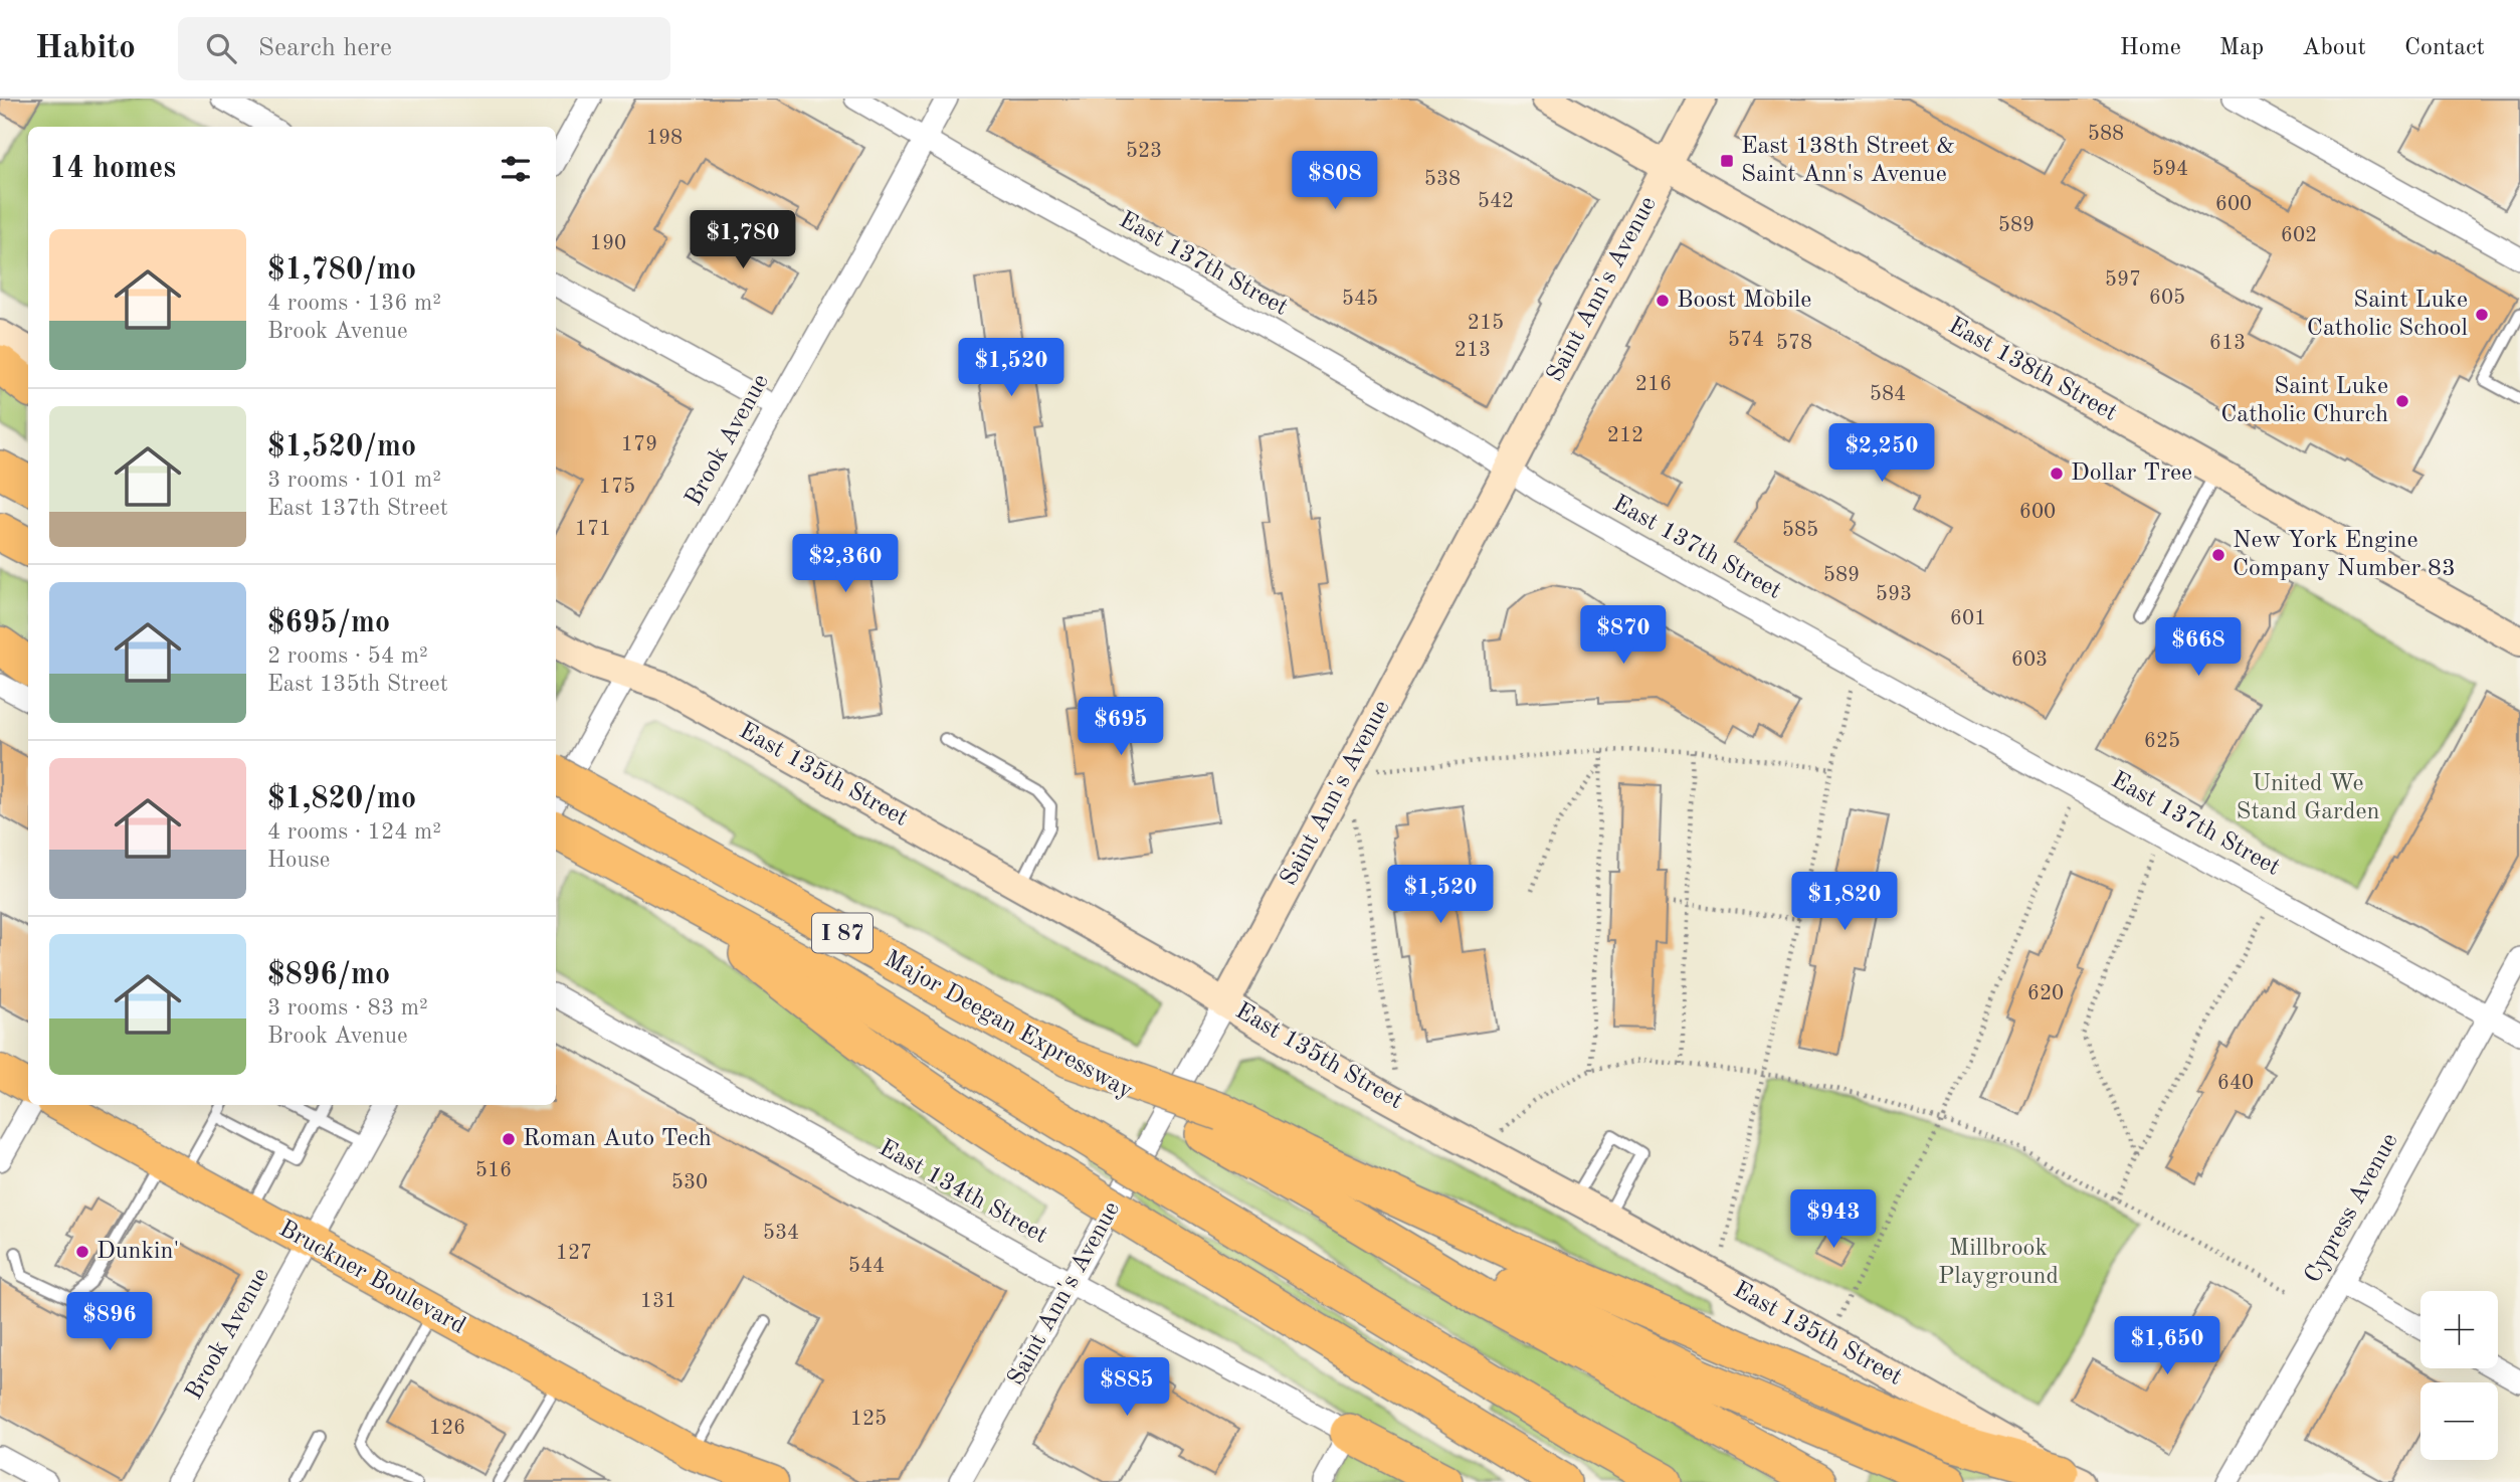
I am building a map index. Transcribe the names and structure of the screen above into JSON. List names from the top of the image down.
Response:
{
  "streets": {
    "highway": ["I 87", "Major Deegan Expressway"],
    "main road": [
      "Saint Ann's Avenue",
      "East 138th Street",
      "East 135th Street",
      "Bruckner Boulevard"
    ],
    "street": [
      "East 137th Street",
      "Brook Avenue",
      "East 134th Street",
      "Cypress Avenue"
    ]
  },
  "crossings": [
    ["East 137th Street", "Saint Ann's Avenue"],
    ["East 137th Street", "Brook Avenue"],
    ["East 137th Street", "Cypress Avenue"],
    ["Saint Ann's Avenue", "East 138th Street"],
    ["Saint Ann's Avenue", "East 135th Street"],
    ["Saint Ann's Avenue", "East 134th Street"],
    ["Brook Avenue", "East 135th Street"],
    ["Brook Avenue", "Bruckner Boulevard"]
  ],
  "parks": ["United We Stand Garden", "Millbrook Playground"],
  "places": {
    "transit": ["East 138th Street & Saint Ann's Avenue"],
    "other": [
      "Boost Mobile",
      "Saint Luke Catholic School",
      "Saint Luke Catholic Church",
      "Dollar Tree",
      "New York Engine Company Number 83",
      "Roman Auto Tech",
      "Dunkin'"
    ]
  },
  "house_numbers": [
    "588",
    "198",
    "523",
    "594",
    "538",
    "542",
    "600",
    "589",
    "602",
    "190",
    "597",
    "605",
    "545",
    "215",
    "574",
    "578",
    "613",
    "213",
    "216",
    "584",
    "212",
    "179",
    "175",
    "600",
    "171",
    "585",
    "589",
    "593",
    "601",
    "603",
    "625",
    "620",
    "640",
    "516",
    "530",
    "534",
    "127",
    "544",
    "131",
    "125",
    "126"
  ],
  "page": {
    "header": "Habito",
    "search": "Search here",
    "nav": [
      "Home",
      "Map",
      "About",
      "Contact"
    ],
    "heading": "14 homes",
    "price": [
      "$808",
      "$1,780",
      "$1,520",
      "$2,250",
      "$2,360",
      "$870",
      "$668",
      "$695",
      "$1,520",
      "$1,820",
      "$943",
      "$896",
      "$1,650",
      "$885"
    ],
    "list": [
      {
        "name": "$1,780/mo",
        "note": "4 rooms · 136 m² · Brook Avenue"
      },
      {
        "name": "$1,520/mo",
        "note": "3 rooms · 101 m² · East 137th Street"
      },
      {
        "name": "$695/mo",
        "note": "2 rooms · 54 m² · East 135th Street"
      },
      {
        "name": "$1,820/mo",
        "note": "4 rooms · 124 m² · House"
      },
      {
        "name": "$896/mo",
        "note": "3 rooms · 83 m² · Brook Avenue"
      }
    ],
    "map_buttons": ["+", "−"]
  }
}
